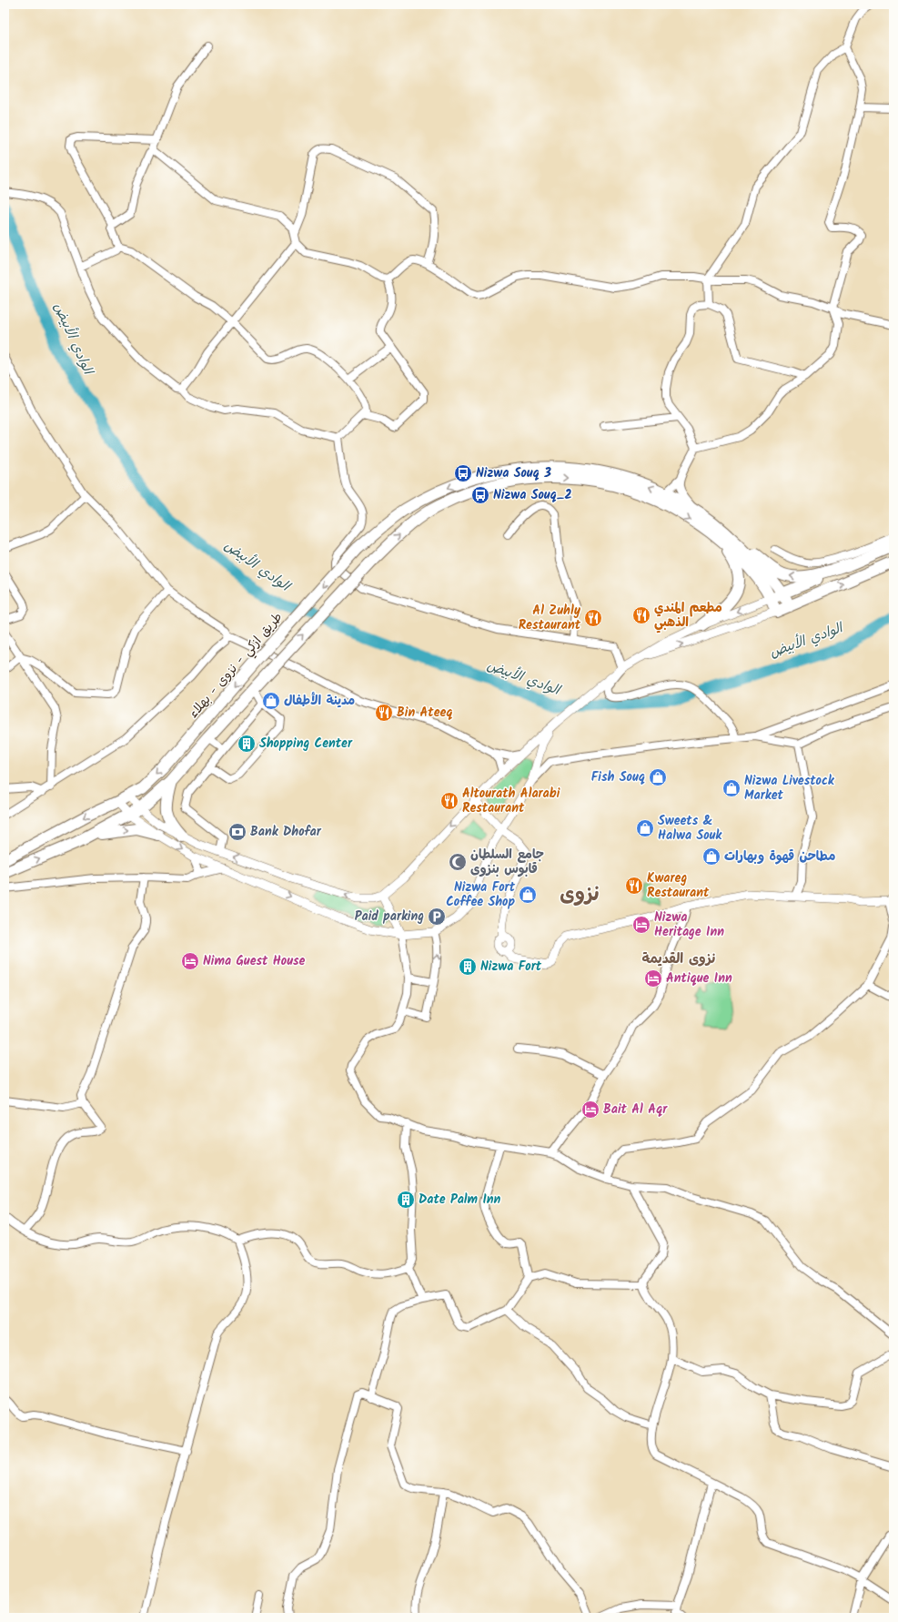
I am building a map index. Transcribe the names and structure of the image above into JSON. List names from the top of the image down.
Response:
{
  "streets": {
    "main road": ["طريق ازكي - نزوى - بهلاء"]
  },
  "districts": ["نزوى", "نزوى القديمة"],
  "water": ["الوادي الأبيض"],
  "places": {
    "bus stop": ["Nizwa Souq 3", "Nizwa Souq_2"],
    "restaurant": [
      "مطعم المندي الذهبي",
      "Al Zuhly Restaurant",
      "Bin Ateeq",
      "Altourath Alarabi Restaurant",
      "Kwareg Restaurant"
    ],
    "shop": [
      "مدينة الأطفال",
      "Fish Souq",
      "Nizwa Livestock Market",
      "Sweets & Halwa Souk",
      "مطاحن قهوة وبهارات",
      "Nizwa Fort Coffee Shop"
    ],
    "building": ["Shopping Center", "Nizwa Fort", "Date Palm Inn"],
    "bank": ["Bank Dhofar"],
    "mosque": ["جامع السلطان قابوس بنزوى"],
    "parking": ["Paid parking"],
    "hotel": [
      "Nizwa Heritage Inn",
      "Nima Guest House",
      "Antique Inn",
      "Bait Al Aqr"
    ]
  }
}
